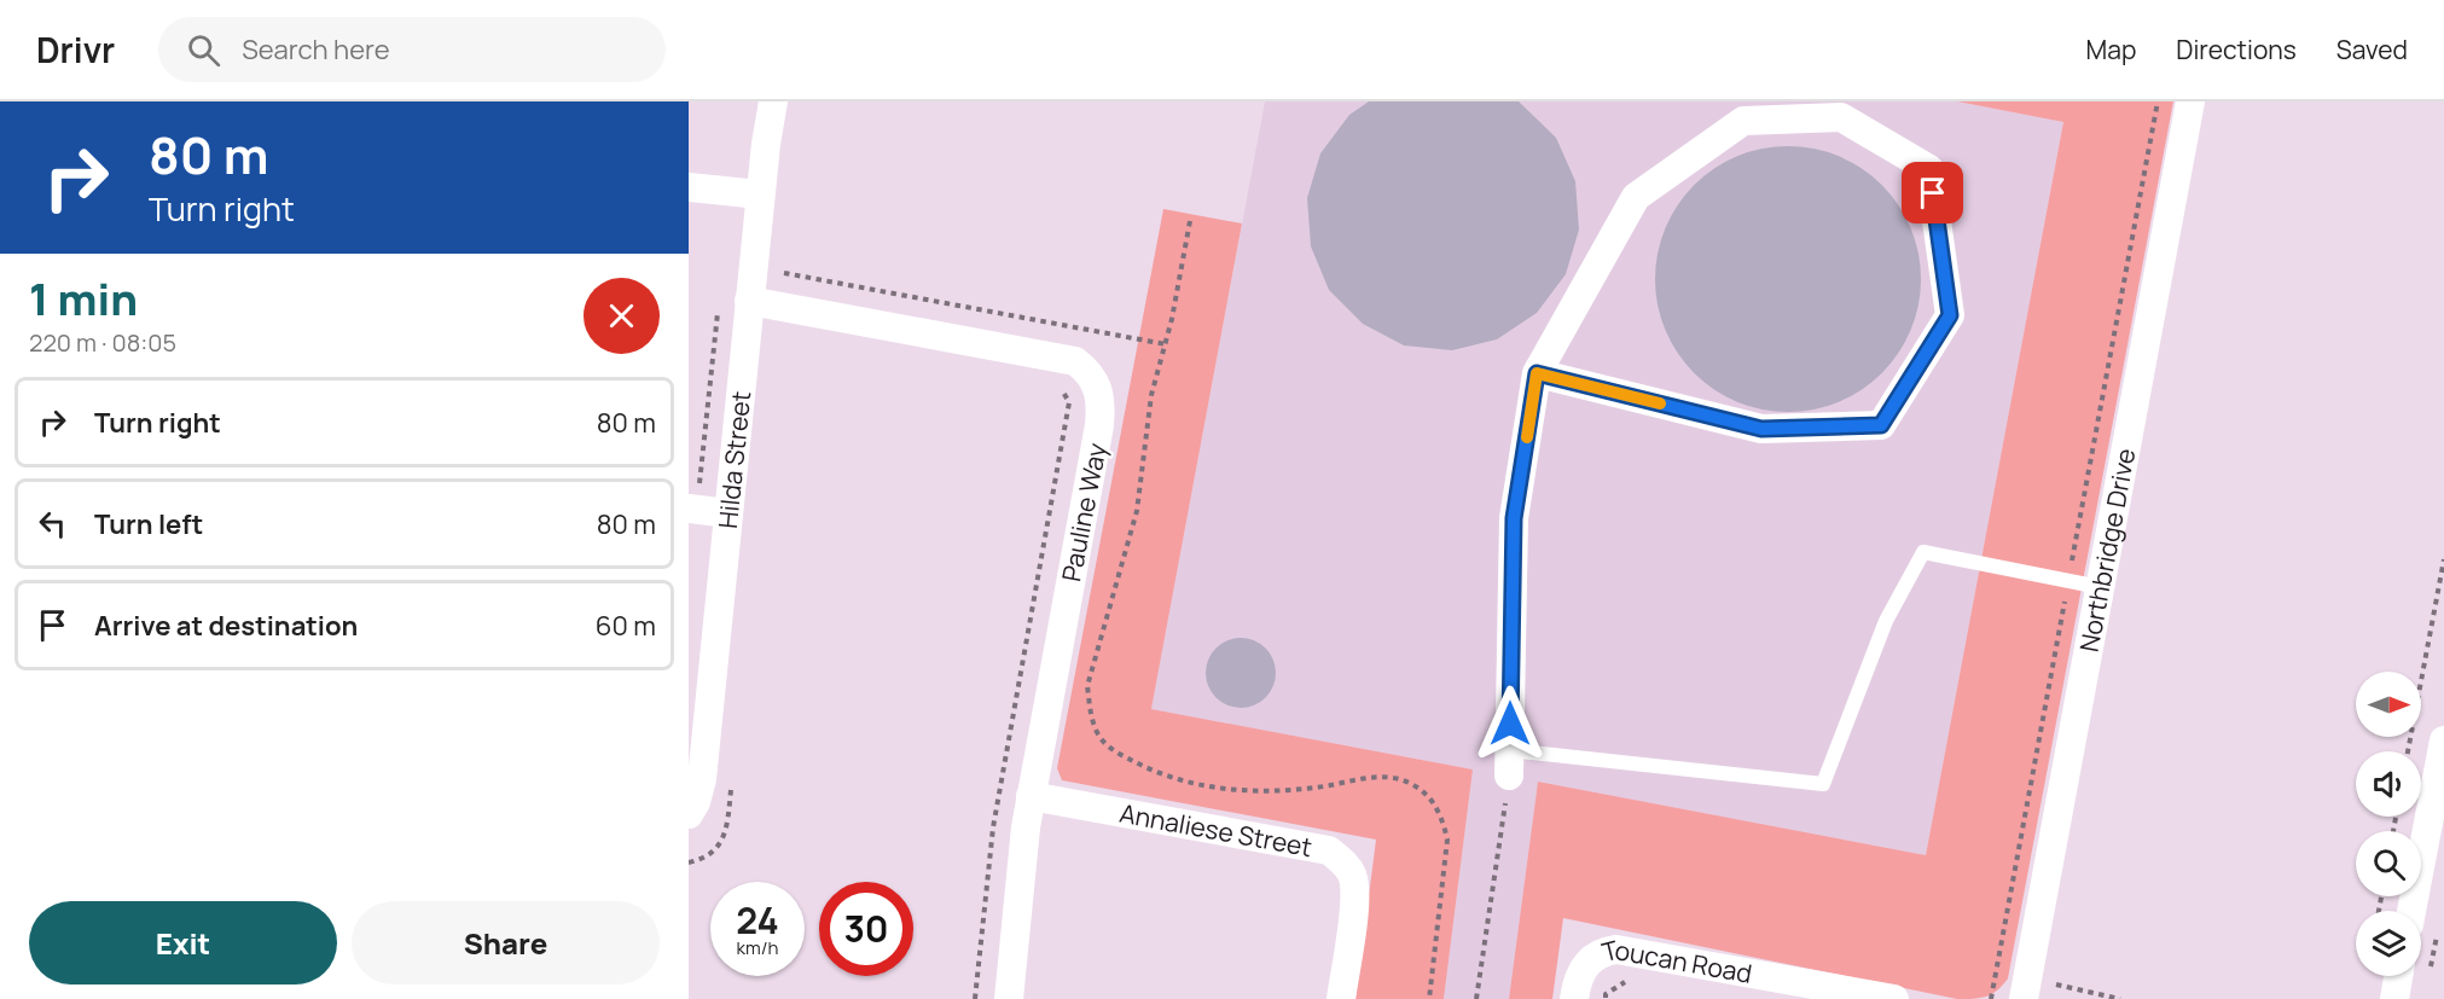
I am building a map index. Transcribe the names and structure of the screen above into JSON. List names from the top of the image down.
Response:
{
  "streets": {
    "street": [
      "Hilda Street",
      "Pauline Way",
      "Northbridge Drive",
      "Annaliese Street",
      "Toucan Road"
    ]
  },
  "crossings": [
    ["Hilda Street", "Pauline Way"],
    ["Pauline Way", "Annaliese Street"]
  ],
  "north": "right",
  "page": {
    "header": "Drivr",
    "search": "Search here",
    "nav": ["Map", "Directions", "Saved"],
    "turn": ["80 m", "Turn right"],
    "heading": ["1 min", "220 m · 08:05"],
    "list": [
      {
        "name": "Turn right",
        "value": "80 m"
      },
      {
        "name": "Turn left",
        "value": "80 m"
      },
      {
        "name": "Arrive at destination",
        "value": "60 m"
      }
    ],
    "speed": "24 km/h",
    "limit": "30",
    "buttons": ["Exit", "Share"]
  }
}
